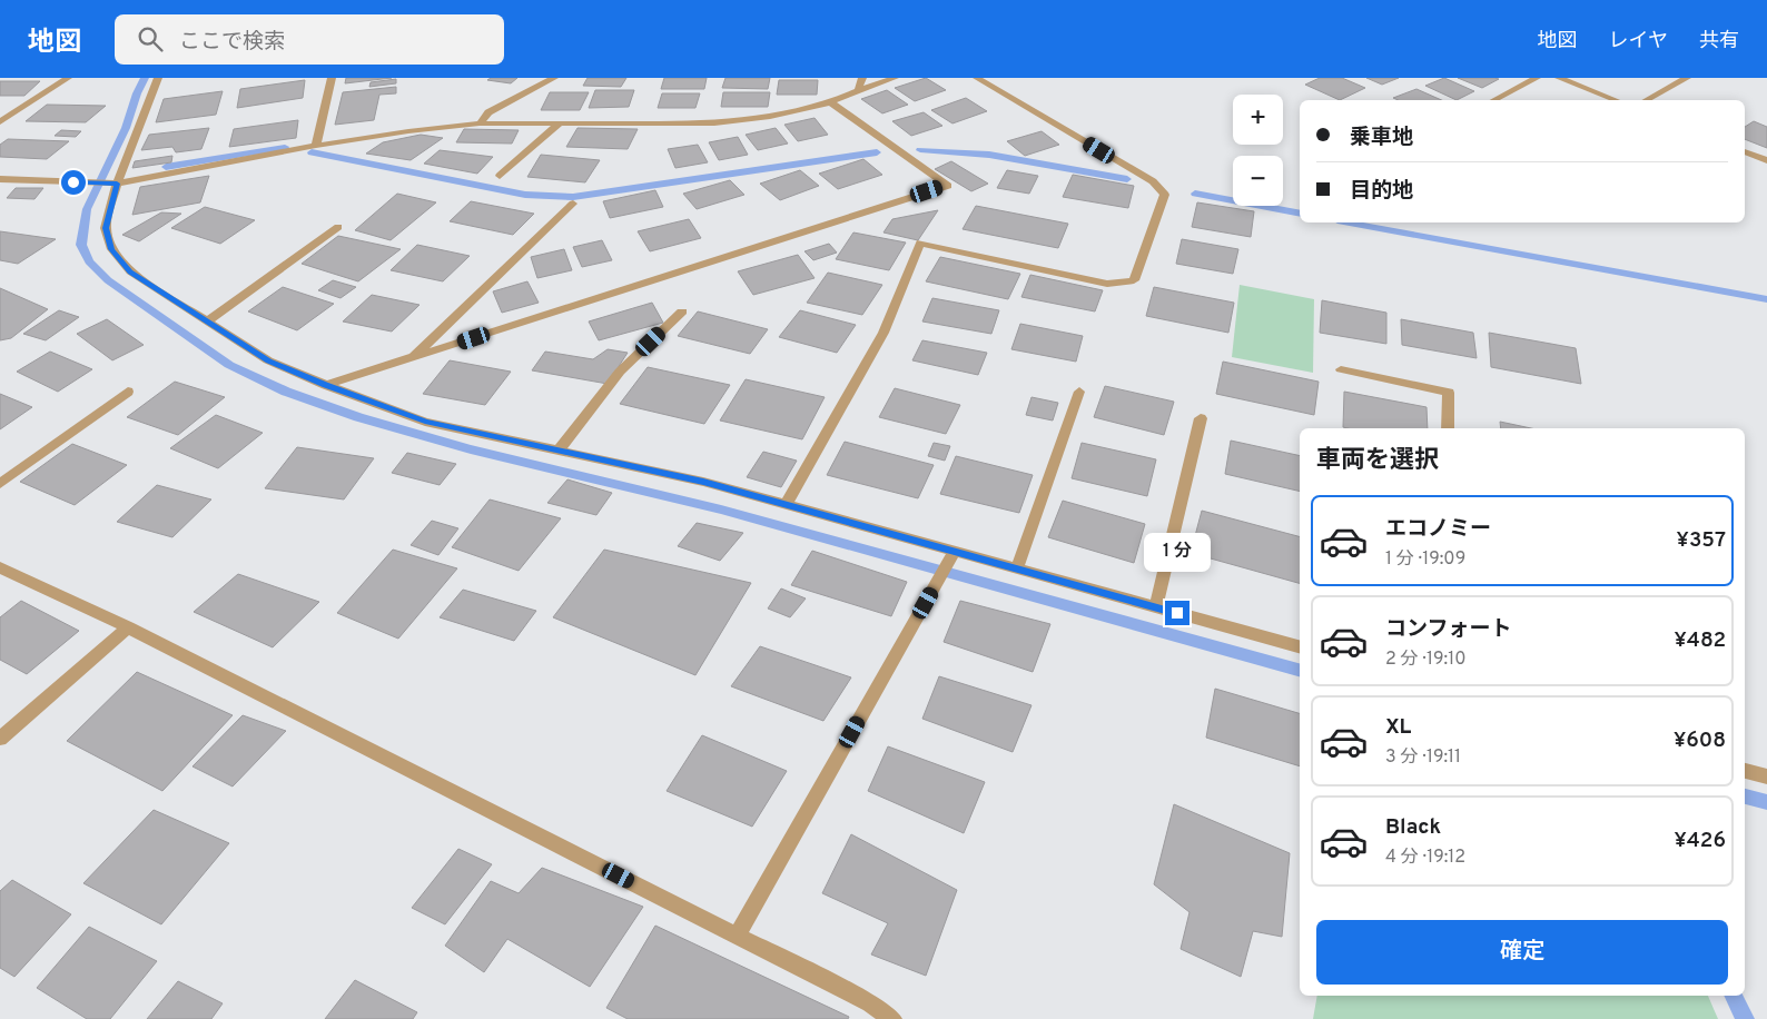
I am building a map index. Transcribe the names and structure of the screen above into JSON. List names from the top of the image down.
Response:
{
  "page": {
    "header": "地図",
    "search": "ここで検索",
    "nav": ["地図", "レイヤ", "共有"],
    "map_buttons": ["+", "−"],
    "banner": ["乗車地", "目的地"],
    "heading": "車両を選択",
    "list": [
      {
        "name": "エコノミー",
        "note": "1 分 · 19:09",
        "value": "¥357"
      },
      {
        "name": "コンフォート",
        "note": "2 分 · 19:10",
        "value": "¥482"
      },
      {
        "name": "XL",
        "note": "3 分 · 19:11",
        "value": "¥608"
      },
      {
        "name": "Black",
        "note": "4 分 · 19:12",
        "value": "¥426"
      }
    ],
    "bubble": "1 分",
    "buttons": "確定"
  }
}
